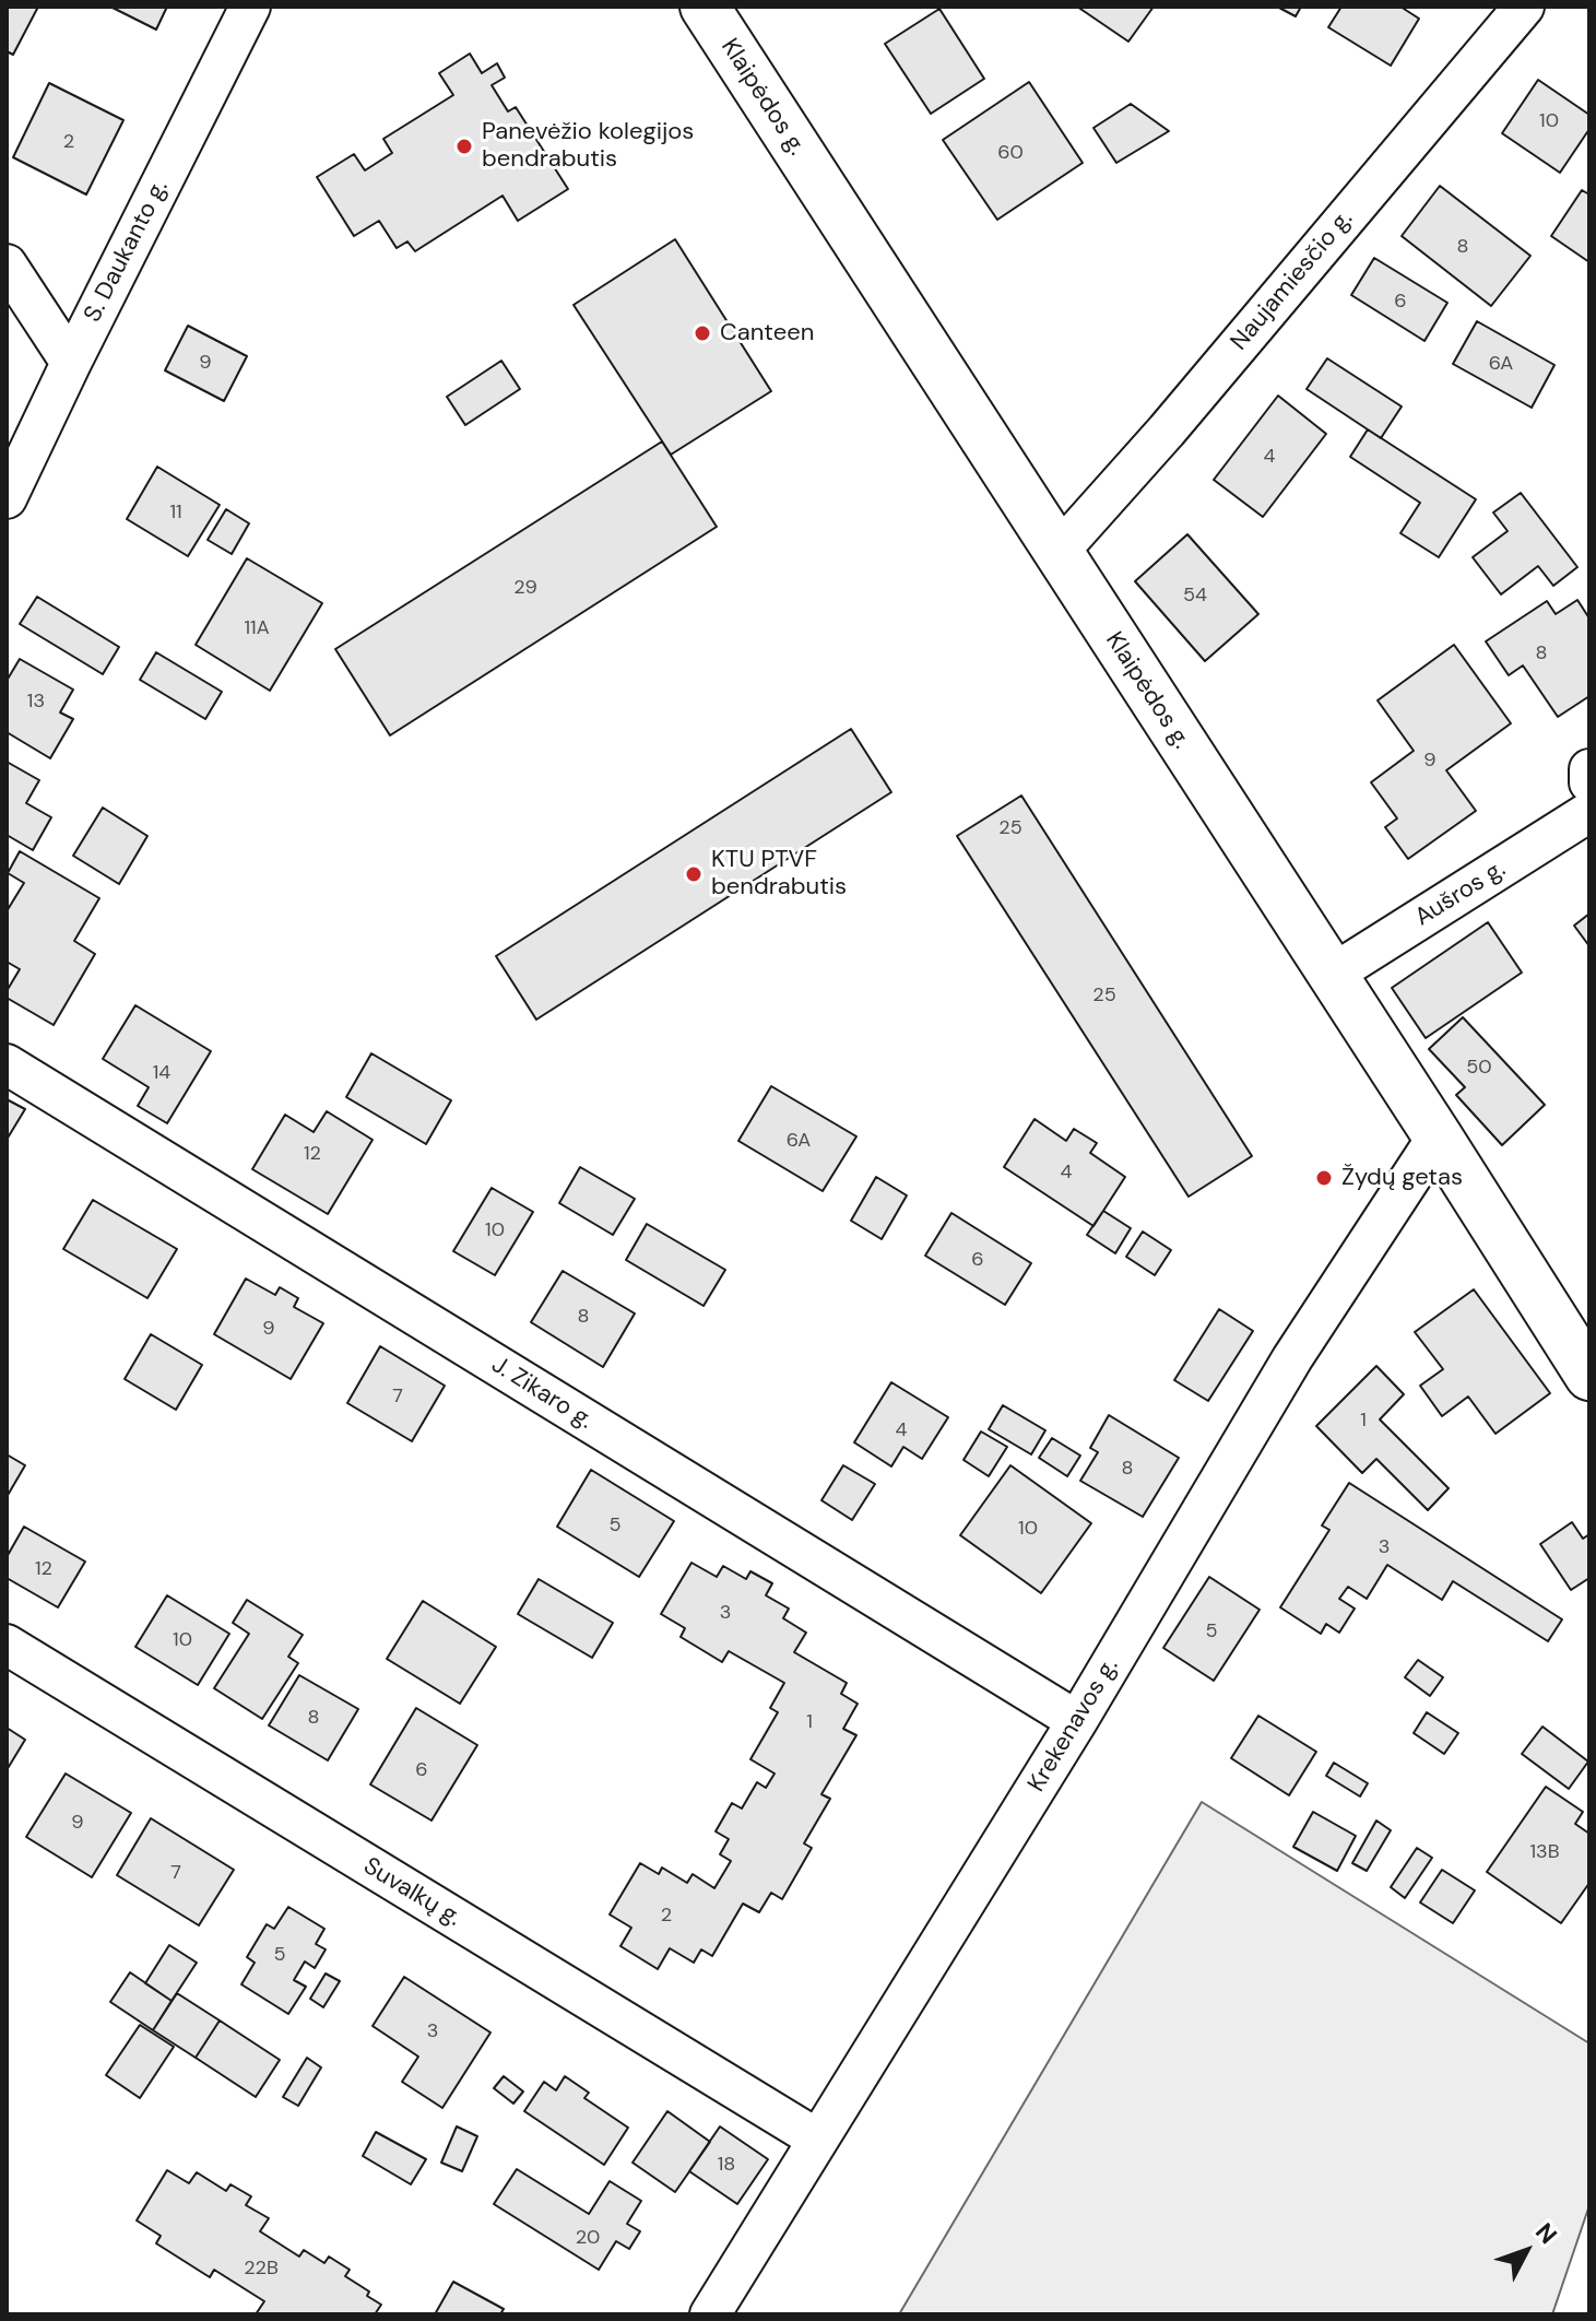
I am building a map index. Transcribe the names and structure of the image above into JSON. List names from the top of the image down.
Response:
{
  "streets": {
    "highway": ["Klaipėdos g."],
    "street": [
      "S. Daukanto g.",
      "Naujamiesčio g.",
      "Aušros g.",
      "J. Zikaro g.",
      "Krekenavos g.",
      "Suvalkų g."
    ]
  },
  "crossings": [
    ["Klaipėdos g.", "Naujamiesčio g."],
    ["Klaipėdos g.", "Aušros g."],
    ["Klaipėdos g.", "Krekenavos g."],
    ["J. Zikaro g.", "Krekenavos g."],
    ["Krekenavos g.", "Suvalkų g."]
  ],
  "places": [
    "Panevėžio kolegijos bendrabutis",
    "Canteen",
    "KTU PTVF bendrabutis",
    "Žydų getas"
  ],
  "house_numbers": [
    "10",
    "2",
    "60",
    "8",
    "6",
    "9",
    "6A",
    "4",
    "11",
    "29",
    "54",
    "11A",
    "8",
    "13",
    "9",
    "25",
    "25",
    "50",
    "14",
    "6A",
    "12",
    "4",
    "10",
    "6",
    "8",
    "9",
    "7",
    "1",
    "4",
    "8",
    "5",
    "10",
    "3",
    "12",
    "3",
    "5",
    "10",
    "8",
    "1",
    "6",
    "9",
    "13B",
    "7",
    "2",
    "5",
    "3",
    "18",
    "20",
    "22B"
  ],
  "north": "top right"
}
